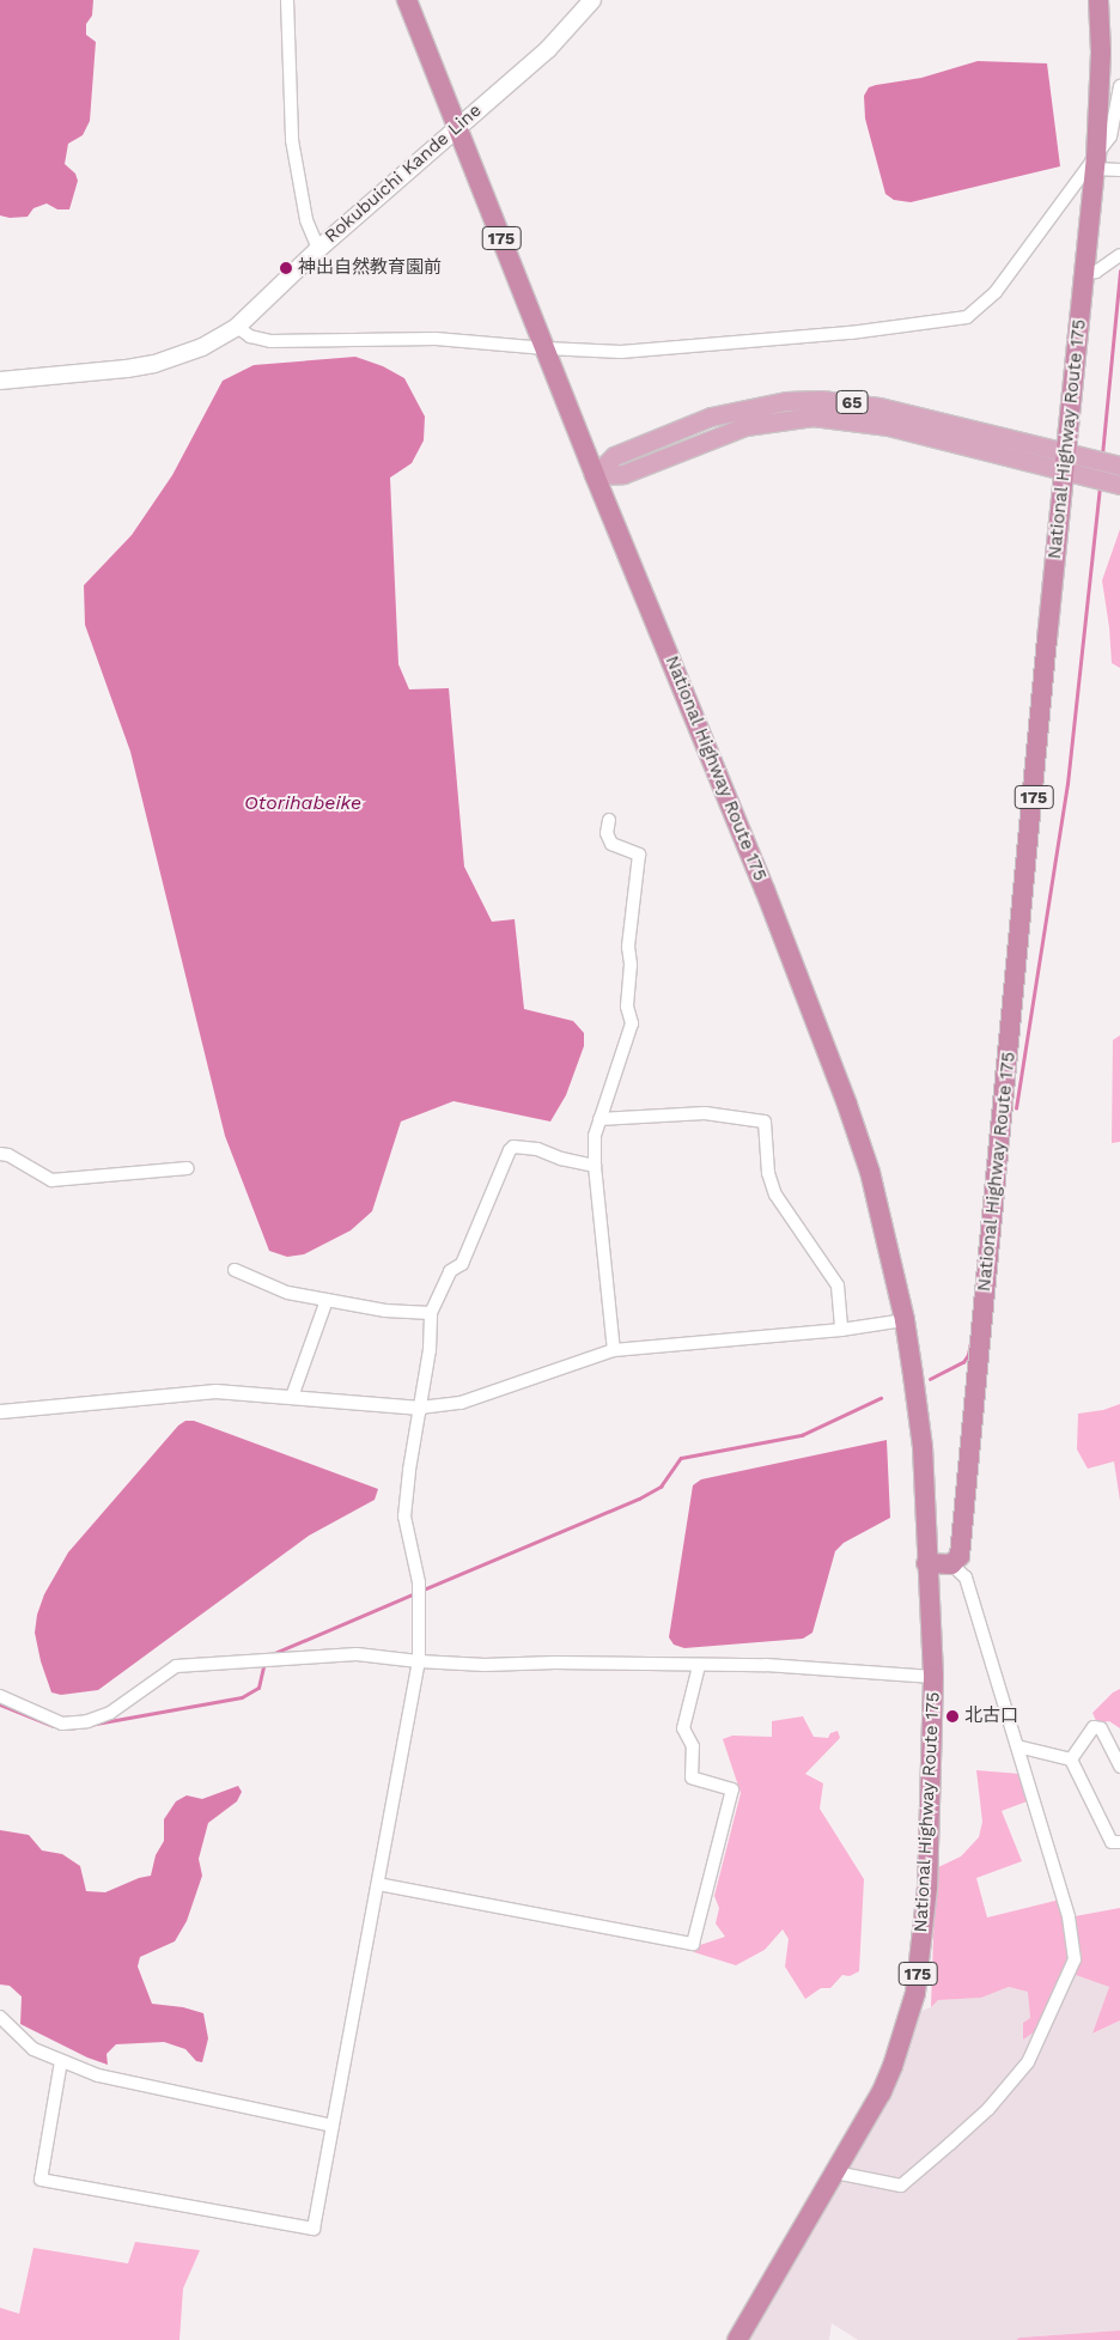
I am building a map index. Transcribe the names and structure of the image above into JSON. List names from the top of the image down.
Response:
{
  "streets": {
    "highway": ["175", "National Highway Route 175"],
    "main road": ["Rokubuichi Kande Line", "65"]
  },
  "crossings": [
    ["Rokubuichi Kande Line", "National Highway Route 175"],
    ["65", "National Highway Route 175"]
  ],
  "water": ["Otorihabeike"],
  "places": ["神出自然教育園前", "北古口"]
}
